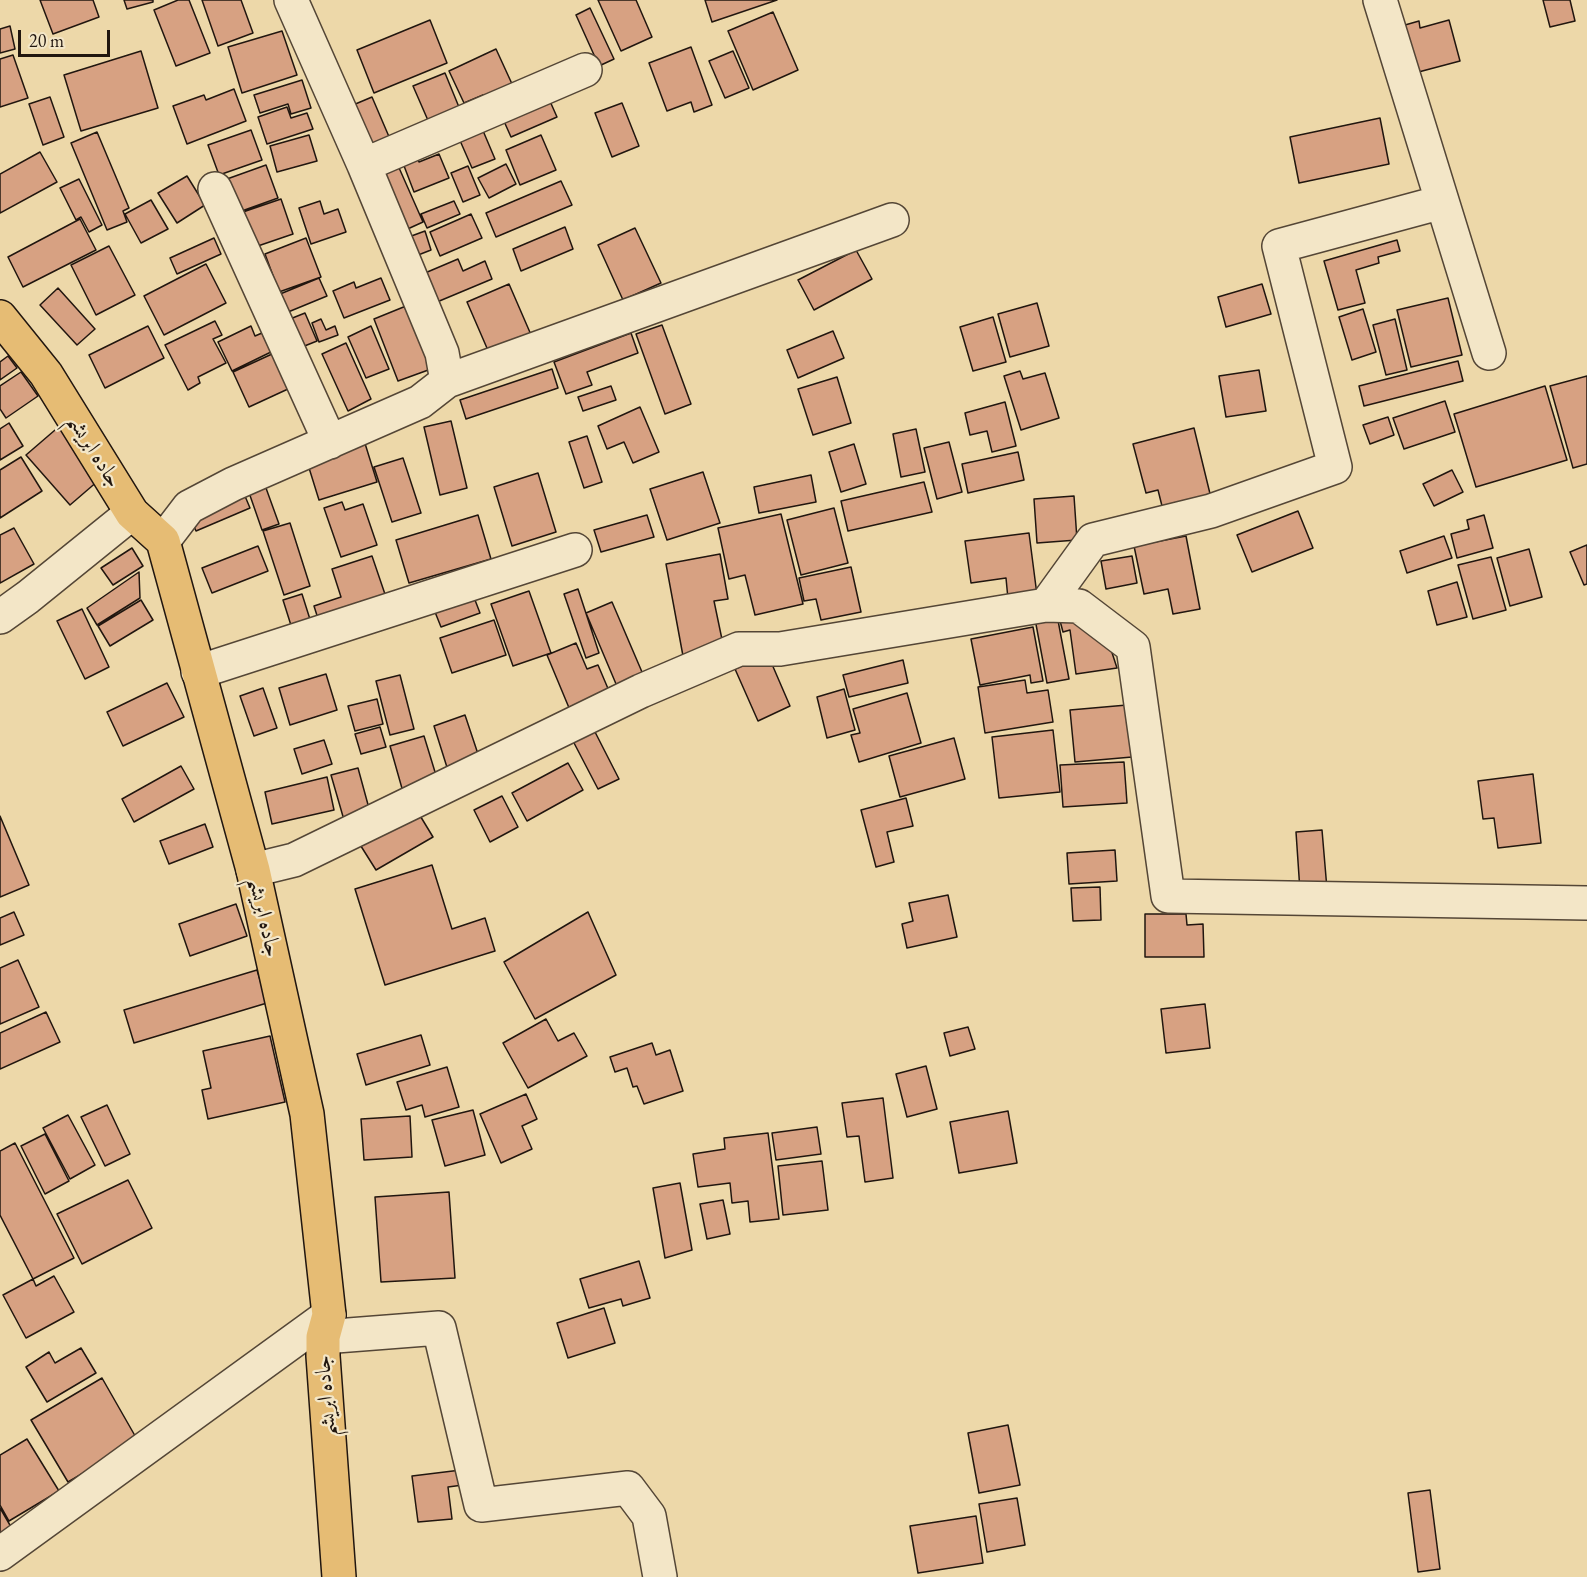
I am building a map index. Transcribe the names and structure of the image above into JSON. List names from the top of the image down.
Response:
{
  "streets": {
    "main road": ["جاده ابریشم"]
  },
  "scale_bar": "20 m"
}
